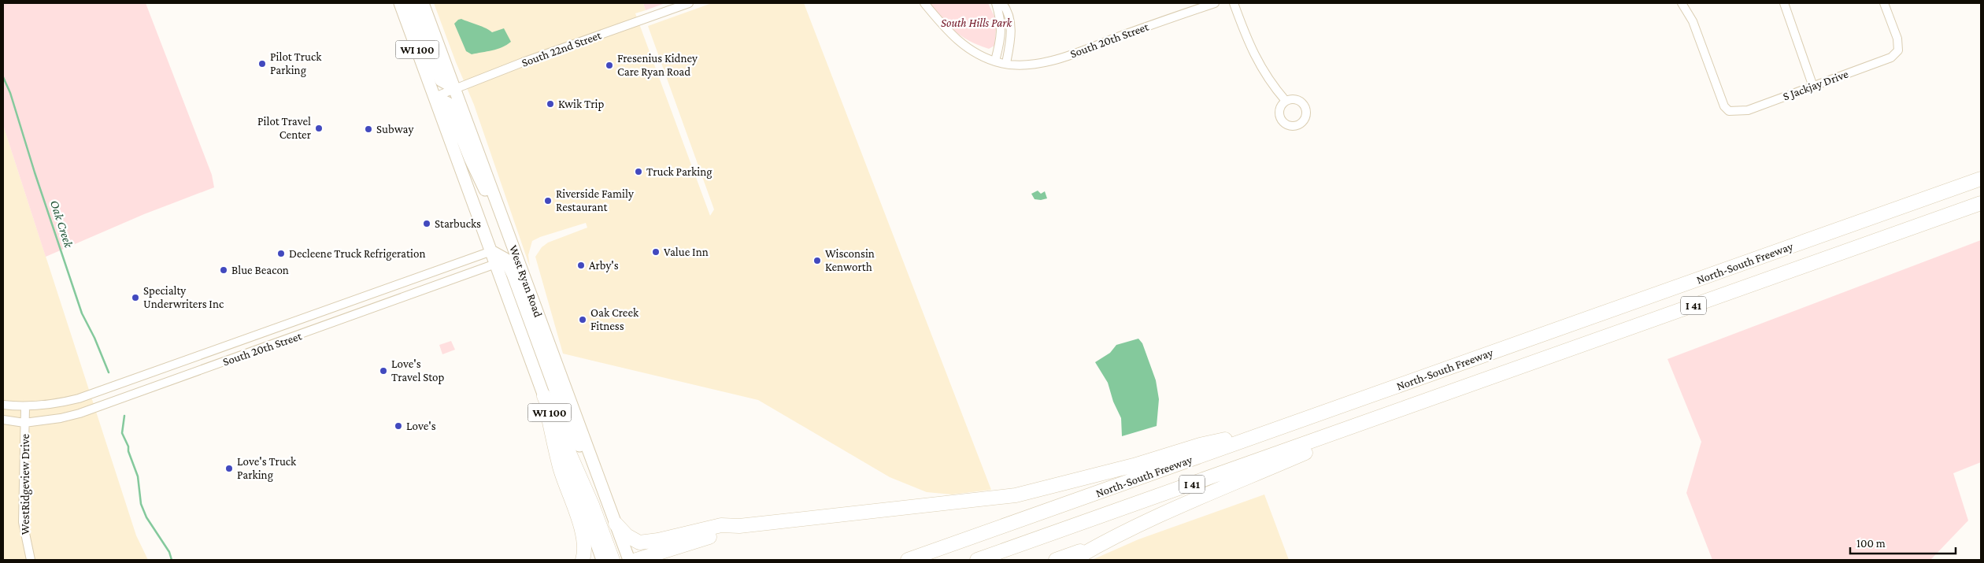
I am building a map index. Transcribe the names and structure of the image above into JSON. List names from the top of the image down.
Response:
{
  "streets": {
    "highway": ["North-South Freeway", "I 41"],
    "main road": ["WI 100", "West Ryan Road"],
    "street": [
      "South 20th Street",
      "South 22nd Street",
      "S Jackjay Drive",
      "WestRidgeview Drive"
    ]
  },
  "crossings": [
    ["South 20th Street", "West Ryan Road"],
    ["South 20th Street", "WestRidgeview Drive"],
    ["South 22nd Street", "West Ryan Road"]
  ],
  "water": ["Oak Creek"],
  "parks": ["South Hills Park"],
  "places": [
    "Pilot Truck Parking",
    "Fresenius Kidney Care Ryan Road",
    "Kwik Trip",
    "Pilot Travel Center",
    "Subway",
    "Truck Parking",
    "Riverside Family Restaurant",
    "Starbucks",
    "Value Inn",
    "Decleene Truck Refrigeration",
    "Wisconsin Kenworth",
    "Arby's",
    "Blue Beacon",
    "Specialty Underwriters Inc",
    "Oak Creek Fitness",
    "Love's Travel Stop",
    "Love's",
    "Love's Truck Parking"
  ],
  "scale_bar": "100 m"
}
